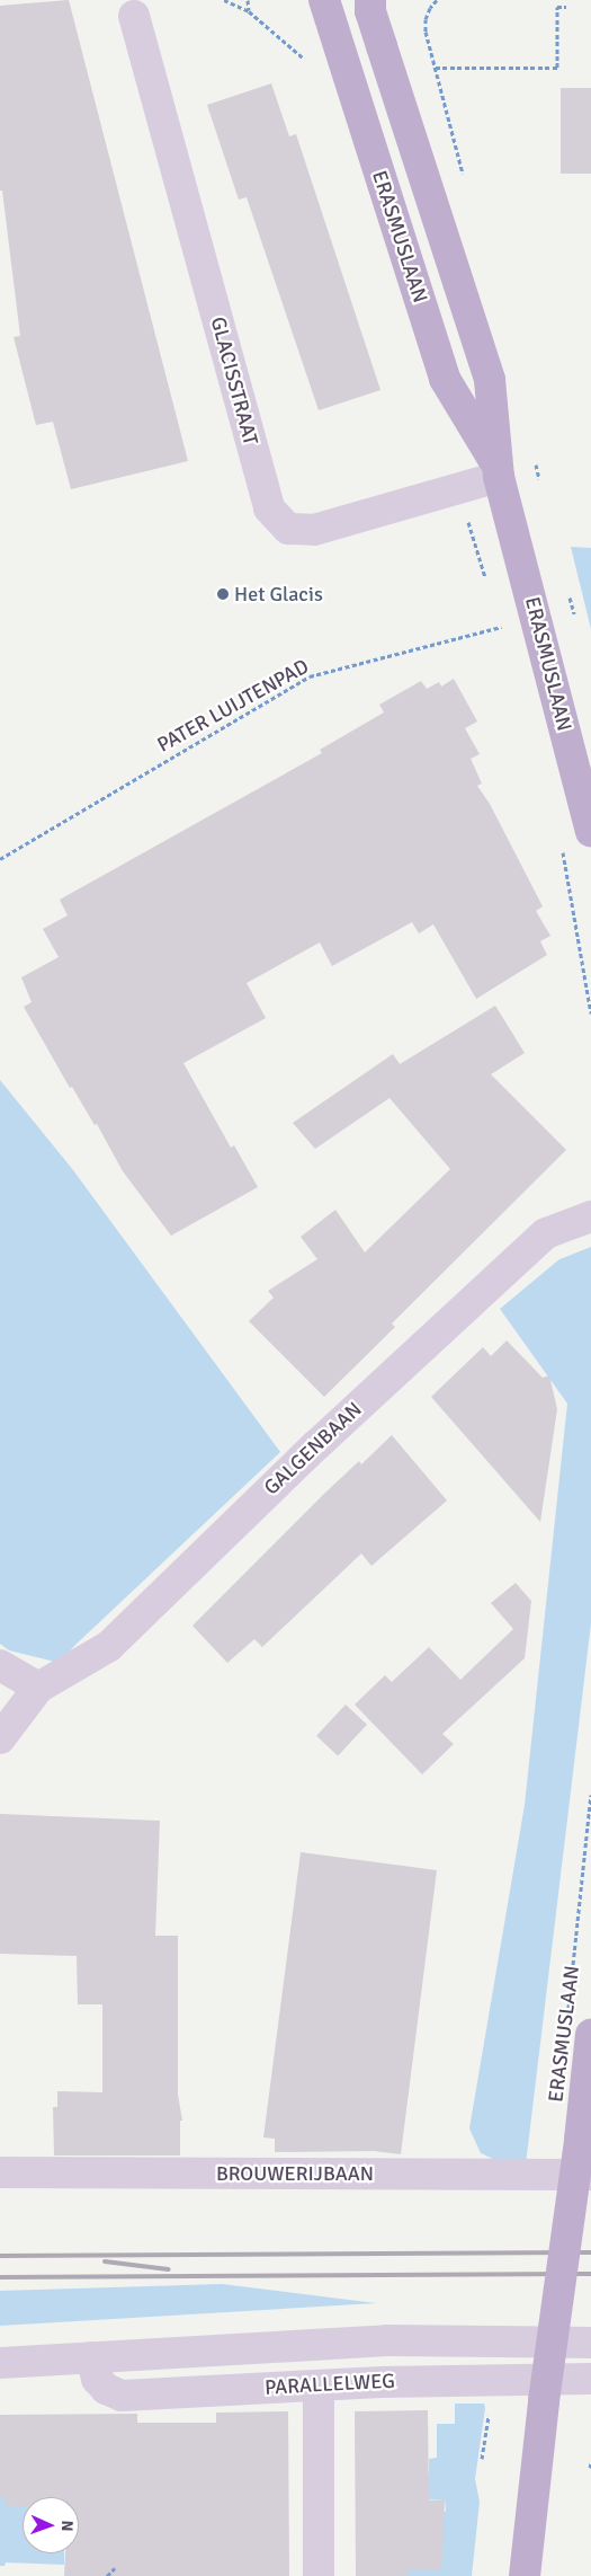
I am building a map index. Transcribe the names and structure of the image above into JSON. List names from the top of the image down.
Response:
{
  "streets": {
    "main road": ["ERASMUSLAAN"],
    "street": [
      "GLACISSTRAAT",
      "GALGENBAAN",
      "BROUWERIJBAAN",
      "PARALLELWEG"
    ],
    "path": ["PATER LUIJTENPAD"]
  },
  "crossings": [
    ["ERASMUSLAAN", "GLACISSTRAAT"]
  ],
  "places": ["Het Glacis"],
  "north": "right"
}
